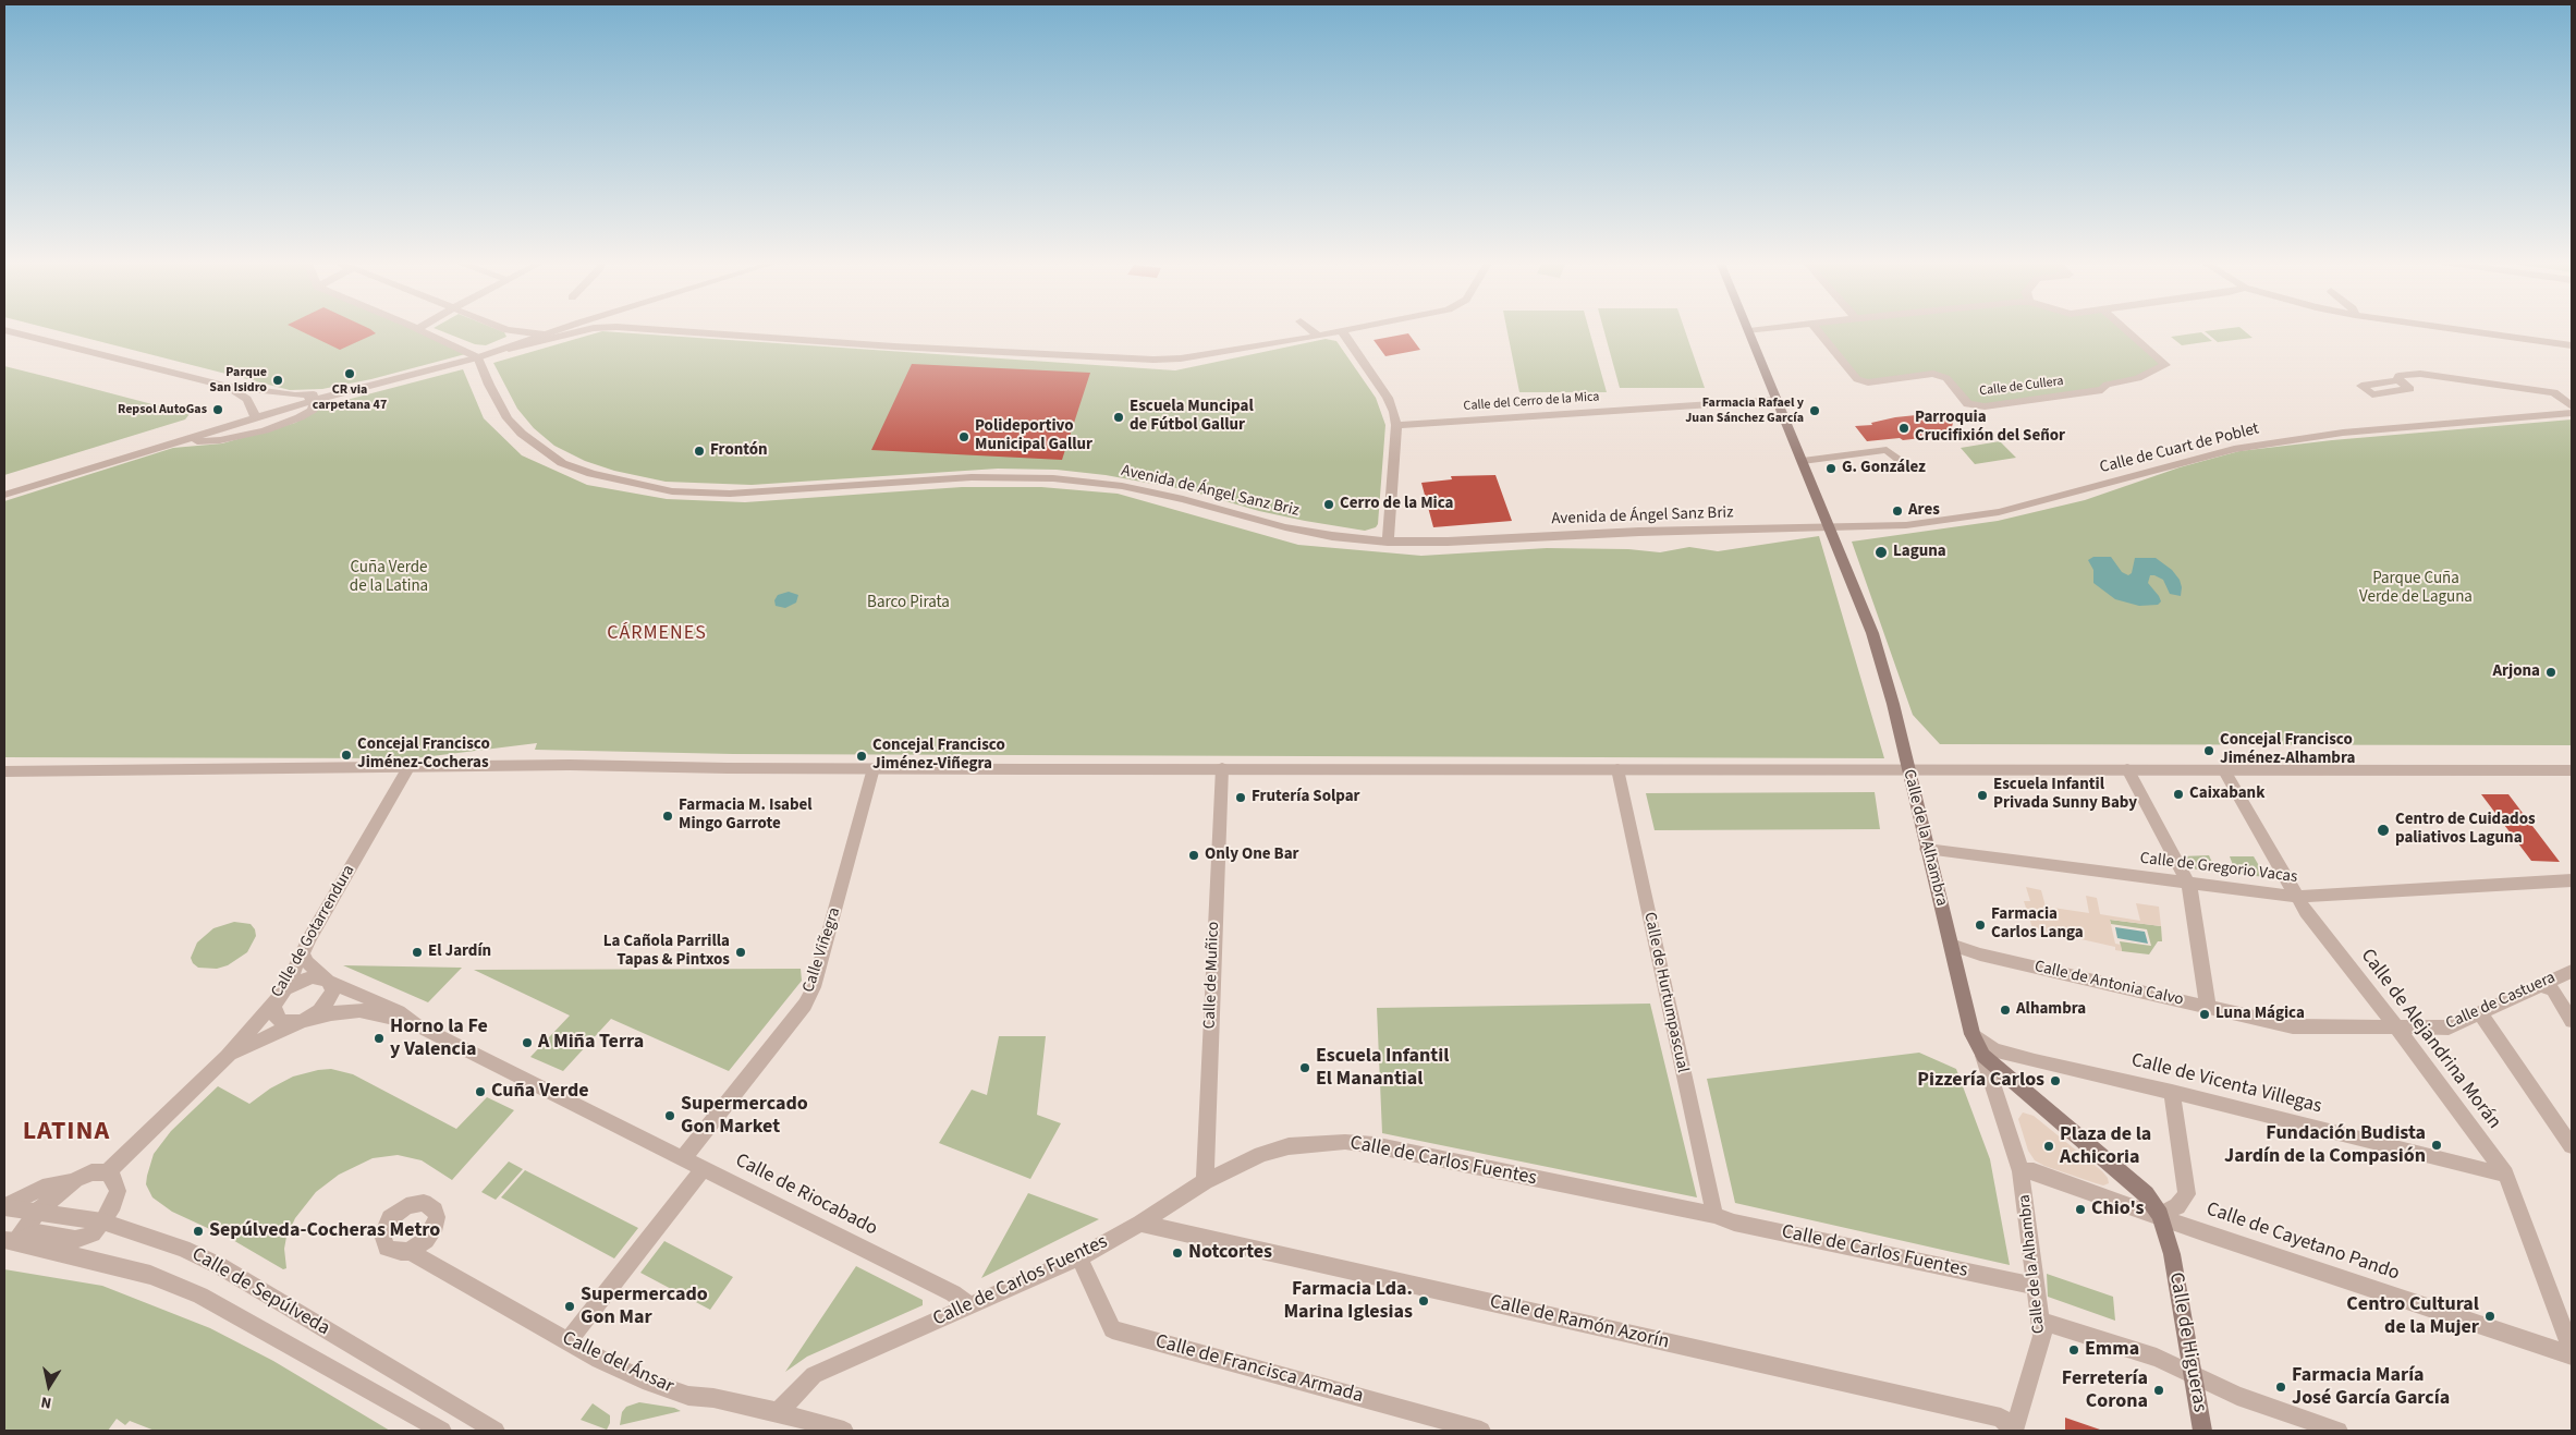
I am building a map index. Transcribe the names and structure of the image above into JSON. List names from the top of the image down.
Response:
{
  "streets": {
    "main road": ["Calle de la Alhambra", "Calle de Higueras"],
    "street": [
      "Calle de Cullera",
      "Calle del Cerro de la Mica",
      "Calle de Cuart de Poblet",
      "Avenida de Ángel Sanz Briz",
      "Calle de Gregorio Vacas",
      "Calle de Gotarrendura",
      "Calle Viñegra",
      "Calle de Muñico",
      "Calle de Antonia Calvo",
      "Calle de Hurtumpascual",
      "Calle de Castuera",
      "Calle de Alejandrina Morán",
      "Calle de Vicenta Villegas",
      "Calle de Carlos Fuentes",
      "Calle de Riocabado",
      "Calle de Cayetano Pando",
      "Calle de Sepúlveda",
      "Calle de Ramón Azorín",
      "Calle del Ánsar",
      "Calle de Francisca Armada"
    ]
  },
  "crossings": [
    ["Calle del Cerro de la Mica", "Calle de la Alhambra"],
    ["Calle de Cuart de Poblet", "Avenida de Ángel Sanz Briz"],
    ["Calle de Cuart de Poblet", "Calle de la Alhambra"],
    ["Avenida de Ángel Sanz Briz", "Calle de la Alhambra"],
    ["Calle de la Alhambra", "Calle de Gregorio Vacas"],
    ["Calle de la Alhambra", "Calle de Antonia Calvo"],
    ["Calle de la Alhambra", "Calle de Vicenta Villegas"],
    ["Calle de la Alhambra", "Calle de Carlos Fuentes"],
    ["Calle de la Alhambra", "Calle de Cayetano Pando"],
    ["Calle de la Alhambra", "Calle de Ramón Azorín"],
    ["Calle de Gregorio Vacas", "Calle de Alejandrina Morán"],
    ["Calle de Gotarrendura", "Calle de Riocabado"],
    ["Calle Viñegra", "Calle de Riocabado"],
    ["Calle de Muñico", "Calle de Carlos Fuentes"],
    ["Calle de Antonia Calvo", "Calle de Castuera"],
    ["Calle de Antonia Calvo", "Calle de Alejandrina Morán"],
    ["Calle de Hurtumpascual", "Calle de Carlos Fuentes"],
    ["Calle de Castuera", "Calle de Alejandrina Morán"],
    ["Calle de Alejandrina Morán", "Calle de Vicenta Villegas"],
    ["Calle de Carlos Fuentes", "Calle de Riocabado"],
    ["Calle de Carlos Fuentes", "Calle de Ramón Azorín"],
    ["Calle de Carlos Fuentes", "Calle del Ánsar"],
    ["Calle de Carlos Fuentes", "Calle de Francisca Armada"],
    ["Calle de Cayetano Pando", "Calle de Higueras"]
  ],
  "districts": ["CÁRMENES", "LATINA"],
  "parks": ["Cuña Verde de la Latina", "Parque Cuña Verde de Laguna", "Barco Pirata"],
  "places": [
    "CR via carpetana 47",
    "Parque San Isidro",
    "Repsol AutoGas",
    "Farmacia Rafael y Juan Sánchez García",
    "Escuela Muncipal de Fútbol Gallur",
    "Parroquia Crucifixión del Señor",
    "Polideportivo Municipal Gallur",
    "Frontón",
    "G. González",
    "Cerro de la Mica",
    "Ares",
    "Laguna",
    "Arjona",
    "Concejal Francisco Jiménez-Alhambra",
    "Concejal Francisco Jiménez-Cocheras",
    "Concejal Francisco Jiménez-Viñegra",
    "Caixabank",
    "Escuela Infantil Privada Sunny Baby",
    "Frutería Solpar",
    "Farmacia M. Isabel Mingo Garrote",
    "Centro de Cuidados paliativos Laguna",
    "Only One Bar",
    "Farmacia Carlos Langa",
    "El Jardín",
    "La Cañola Parrilla Tapas & Pintxos",
    "Alhambra",
    "Luna Mágica",
    "Horno la Fe y Valencia",
    "A Miña Terra",
    "Escuela Infantil El Manantial",
    "Pizzería Carlos",
    "Cuña Verde",
    "Supermercado Gon Market",
    "Fundación Budista Jardín de la Compasión",
    "Plaza de la Achicoria",
    "Chio's",
    "Sepúlveda-Cocheras Metro",
    "Notcortes",
    "Farmacia Lda. Marina Iglesias",
    "Supermercado Gon Mar",
    "Centro Cultural de la Mujer",
    "Emma",
    "Farmacia María José García García",
    "Ferretería Corona"
  ],
  "north": "bottom"
}
